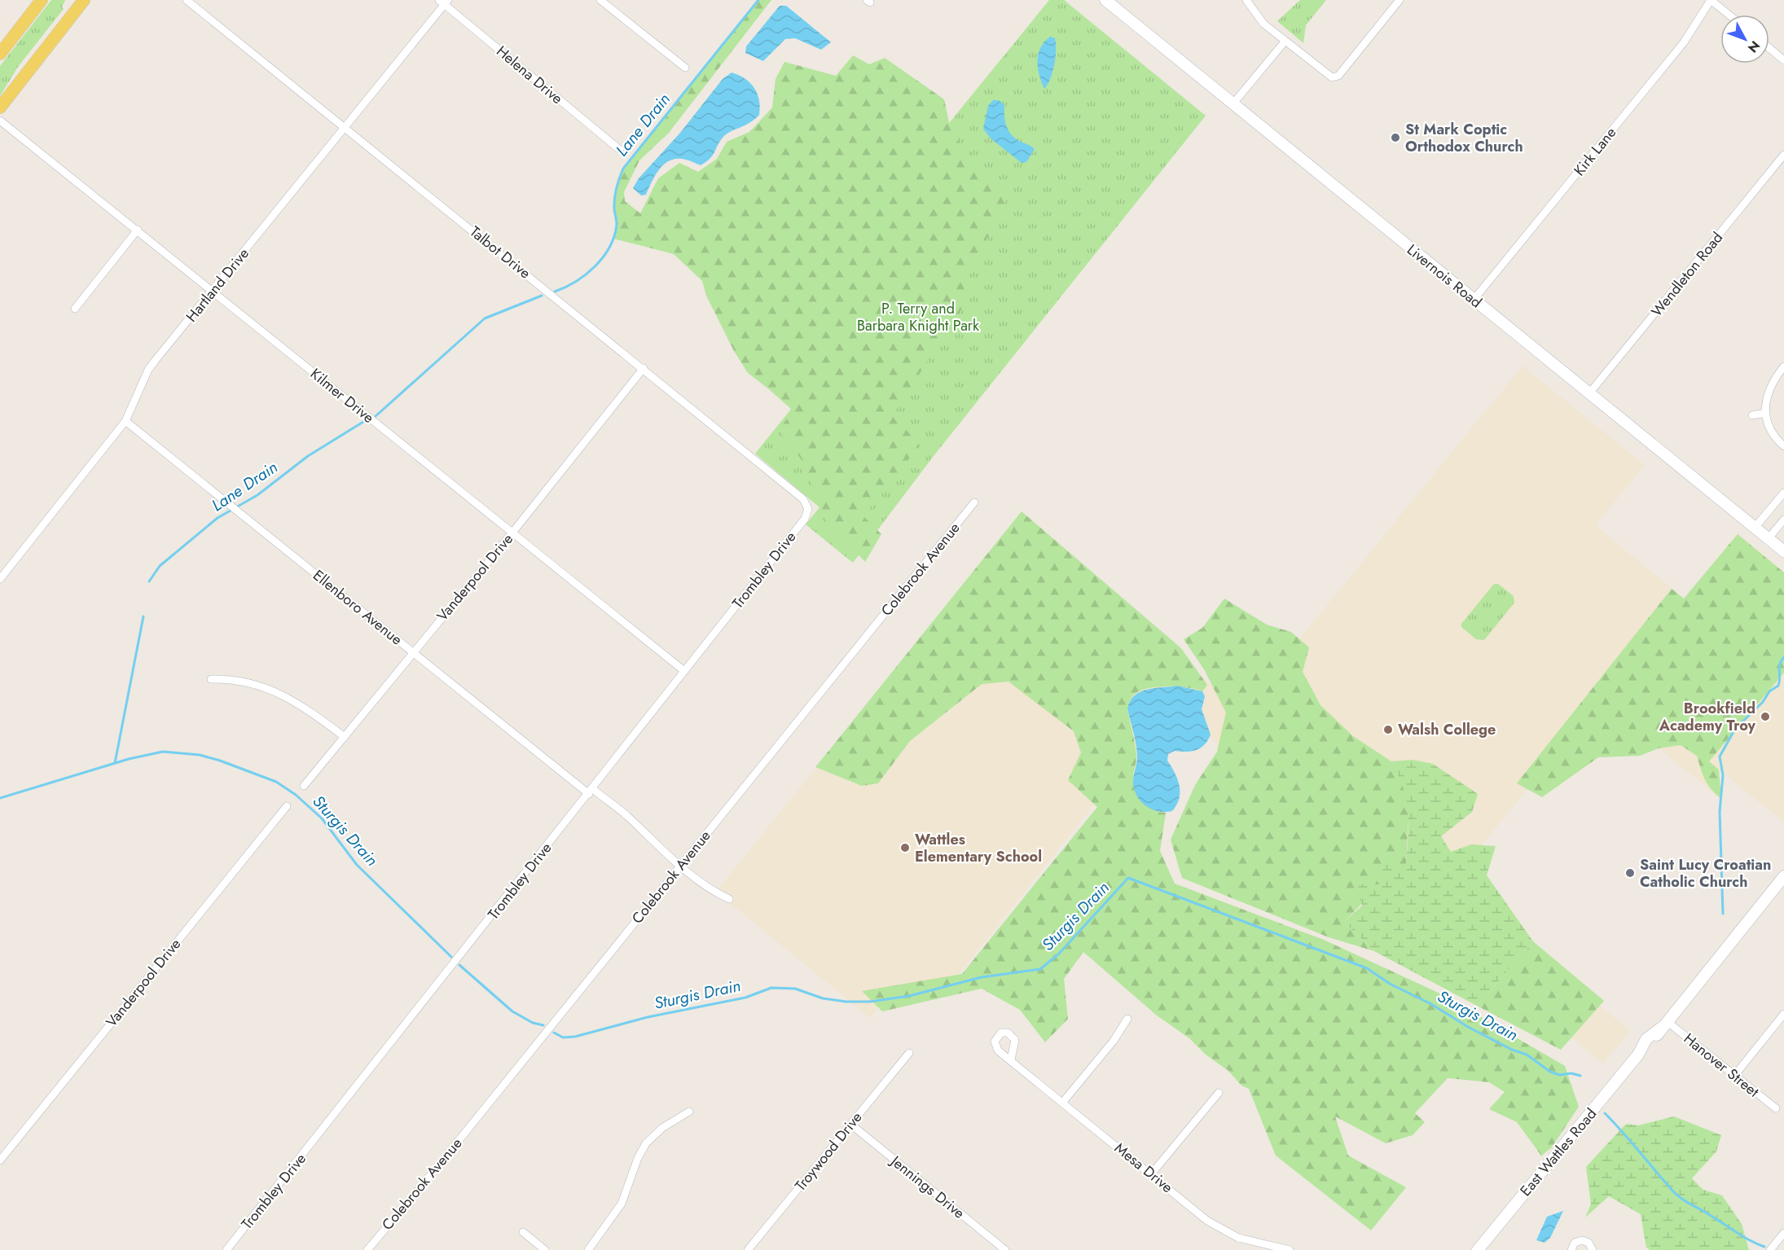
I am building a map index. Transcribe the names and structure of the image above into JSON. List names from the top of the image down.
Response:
{
  "streets": {
    "main road": ["Livernois Road", "East Wattles Road"],
    "street": [
      "Helena Drive",
      "Kirk Lane",
      "Talbot Drive",
      "Wendleton Road",
      "Hartland Drive",
      "Kilmer Drive",
      "Colebrook Avenue",
      "Trombley Drive",
      "Vanderpool Drive",
      "Ellenboro Avenue",
      "Hanover Street",
      "Troywood Drive",
      "Mesa Drive",
      "Jennings Drive"
    ]
  },
  "crossings": [
    ["Helena Drive", "Hartland Drive"],
    ["Kirk Lane", "Livernois Road"],
    ["Talbot Drive", "Hartland Drive"],
    ["Talbot Drive", "Trombley Drive"],
    ["Talbot Drive", "Vanderpool Drive"],
    ["Wendleton Road", "Livernois Road"],
    ["Hartland Drive", "Kilmer Drive"],
    ["Hartland Drive", "Ellenboro Avenue"],
    ["Kilmer Drive", "Trombley Drive"],
    ["Kilmer Drive", "Vanderpool Drive"],
    ["Colebrook Avenue", "Ellenboro Avenue"],
    ["Trombley Drive", "Ellenboro Avenue"],
    ["Vanderpool Drive", "Ellenboro Avenue"],
    ["Hanover Street", "East Wattles Road"],
    ["Troywood Drive", "Jennings Drive"]
  ],
  "water": ["Lane Drain", "Sturgis Drain"],
  "parks": ["P. Terry and Barbara Knight Park"],
  "places": [
    "St Mark Coptic Orthodox Church",
    "Brookfield Academy Troy",
    "Walsh College",
    "Wattles Elementary School",
    "Saint Lucy Croatian Catholic Church"
  ],
  "north": "bottom right"
}
